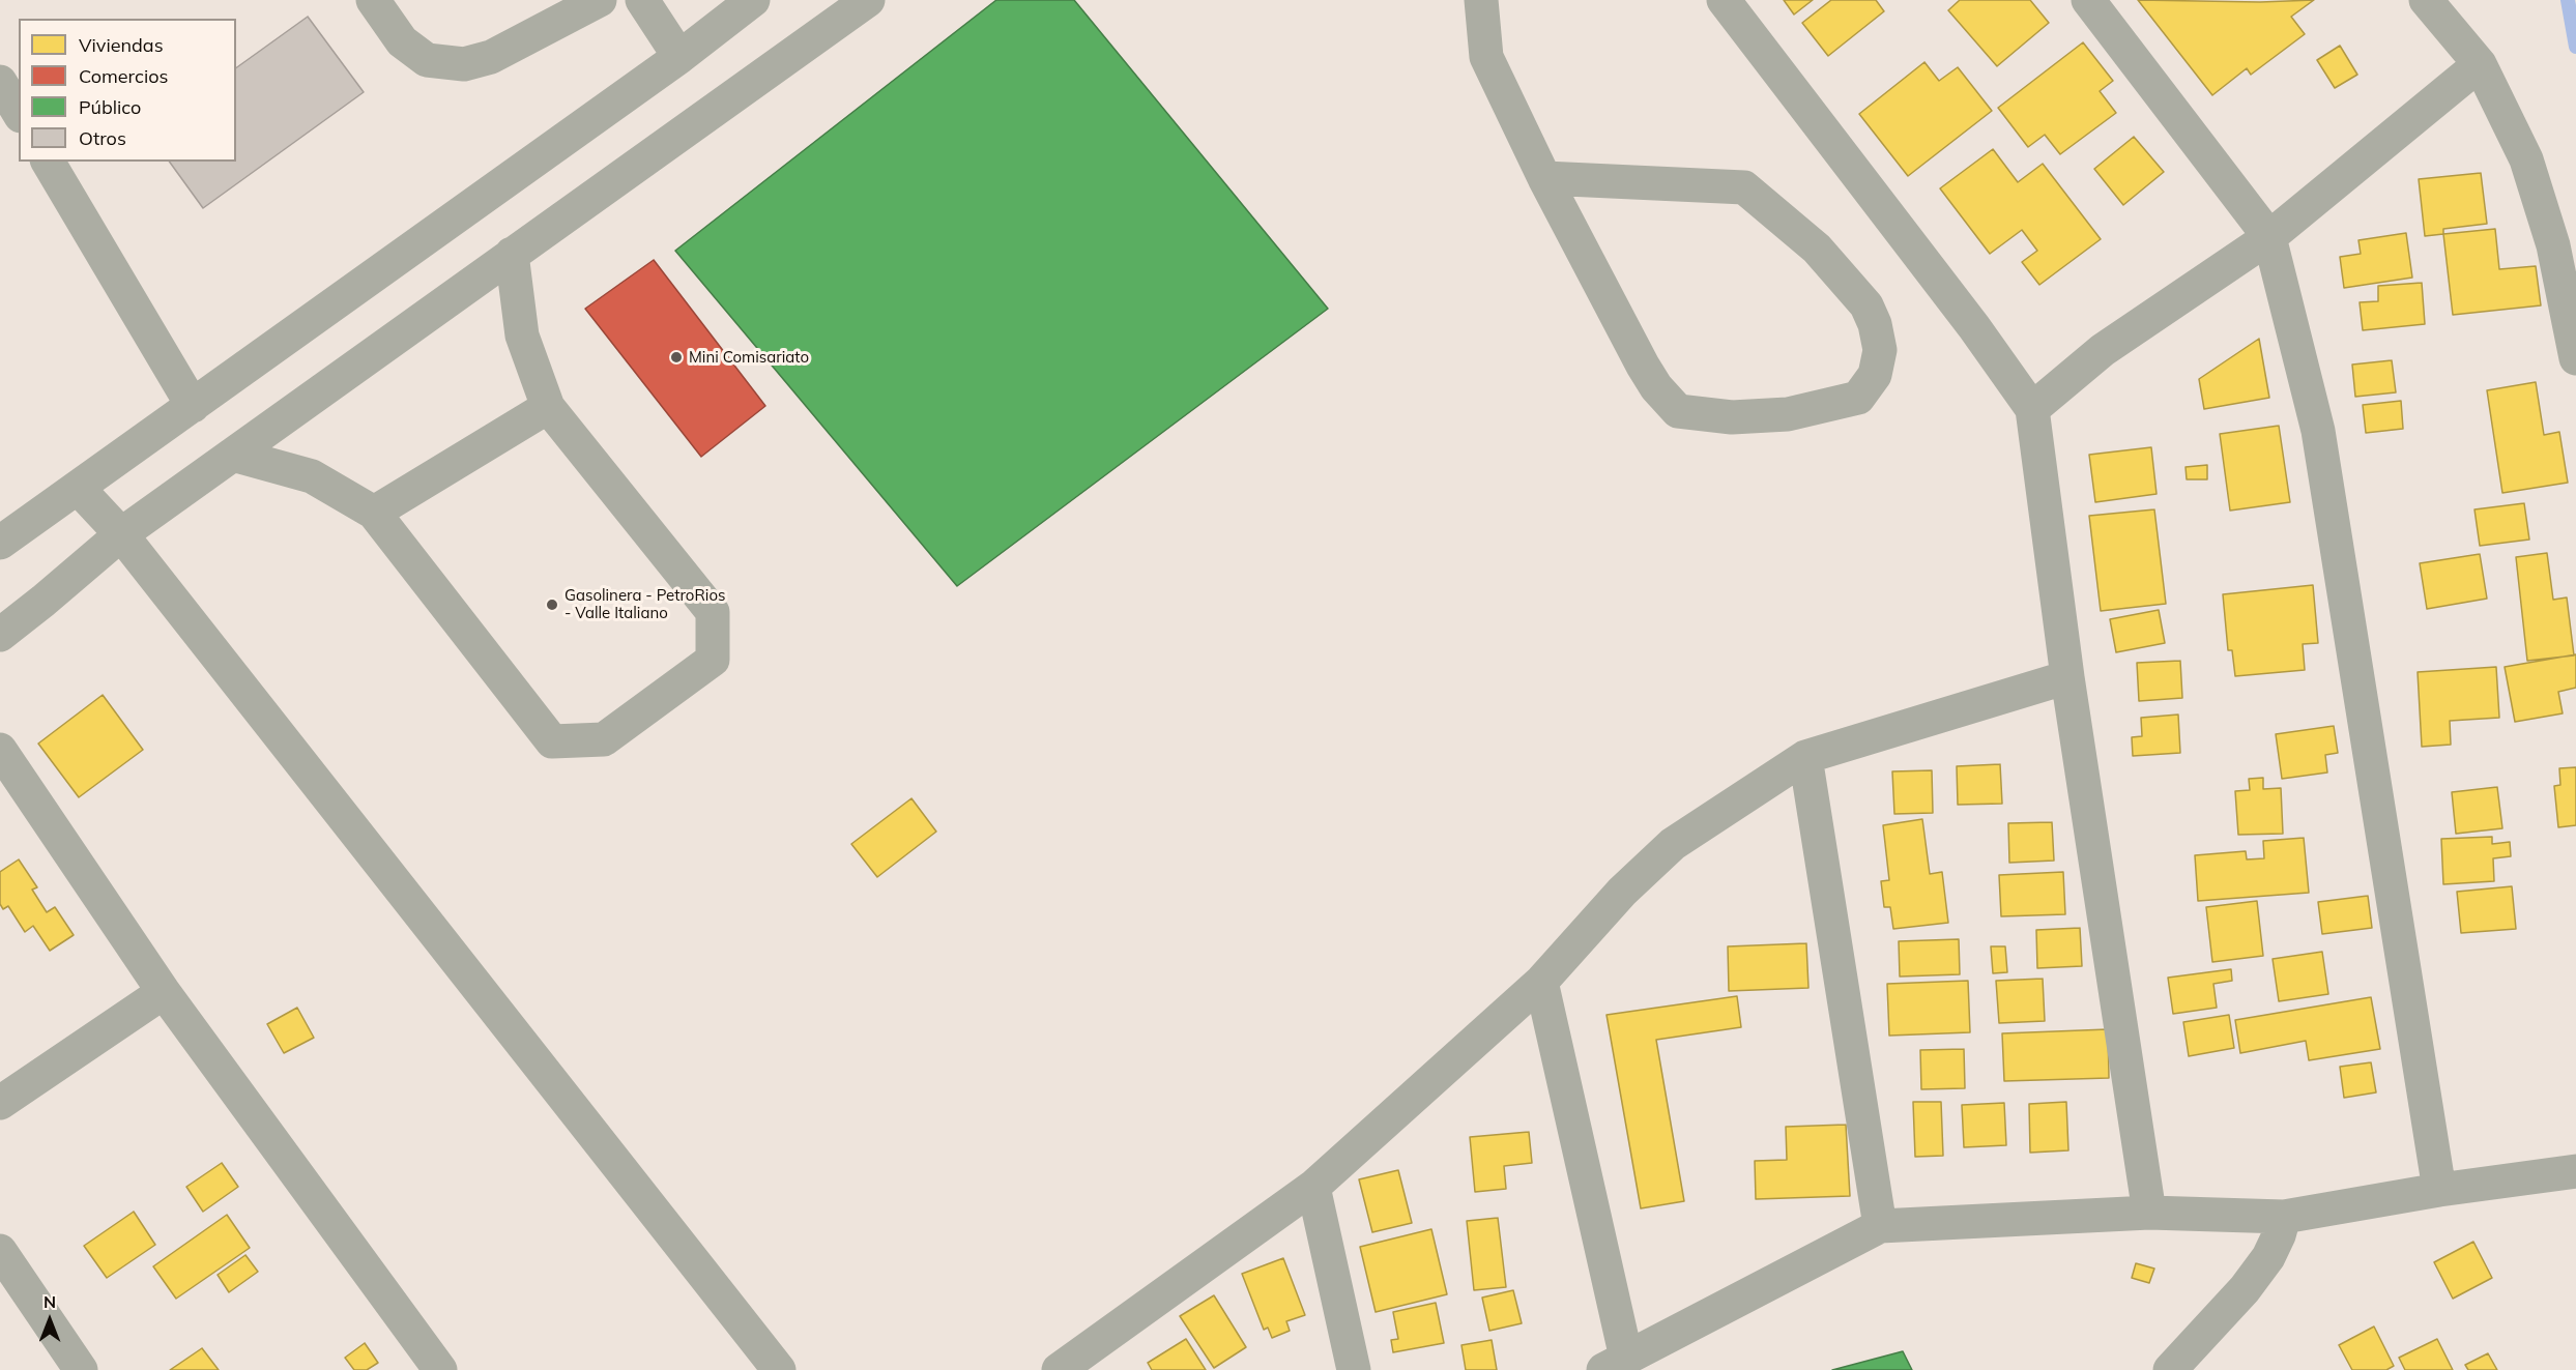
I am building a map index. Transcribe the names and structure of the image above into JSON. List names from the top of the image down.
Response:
{
  "places": ["Mini Comisariato", "Gasolinera - PetroRios - Valle Italiano"],
  "legend": [
    "Viviendas",
    "Comercios",
    "Público",
    "Otros"
  ],
  "north": "top"
}
